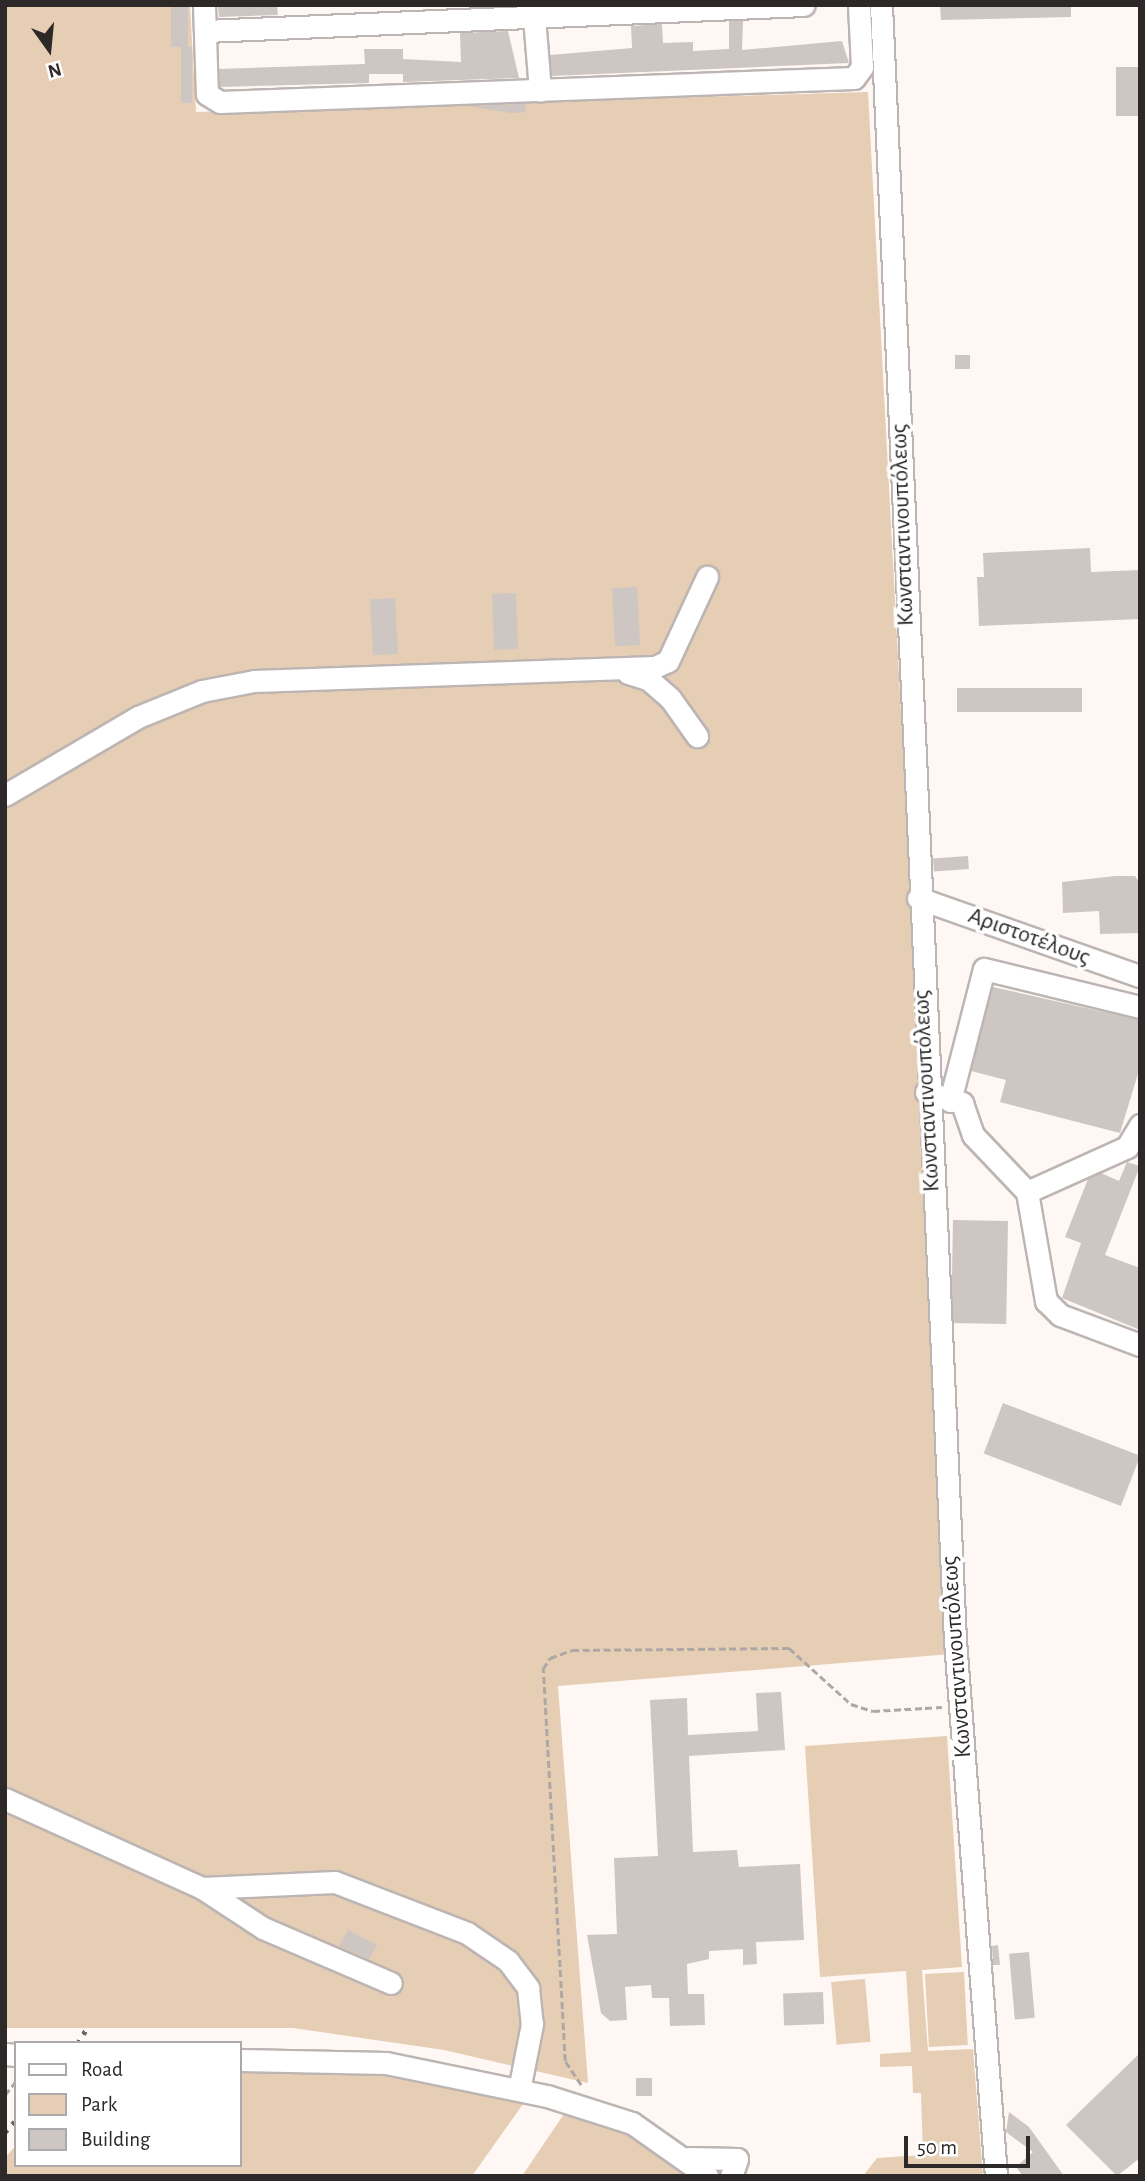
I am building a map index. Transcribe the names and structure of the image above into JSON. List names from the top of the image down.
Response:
{
  "streets": {
    "street": ["Κωνσταντινουπόλεως", "Αριστοτέλους"]
  },
  "crossings": [
    ["Κωνσταντινουπόλεως", "Αριστοτέλους"]
  ],
  "legend": ["Road", "Park", "Building"],
  "scale_bar": "50 m",
  "north": "bottom"
}
